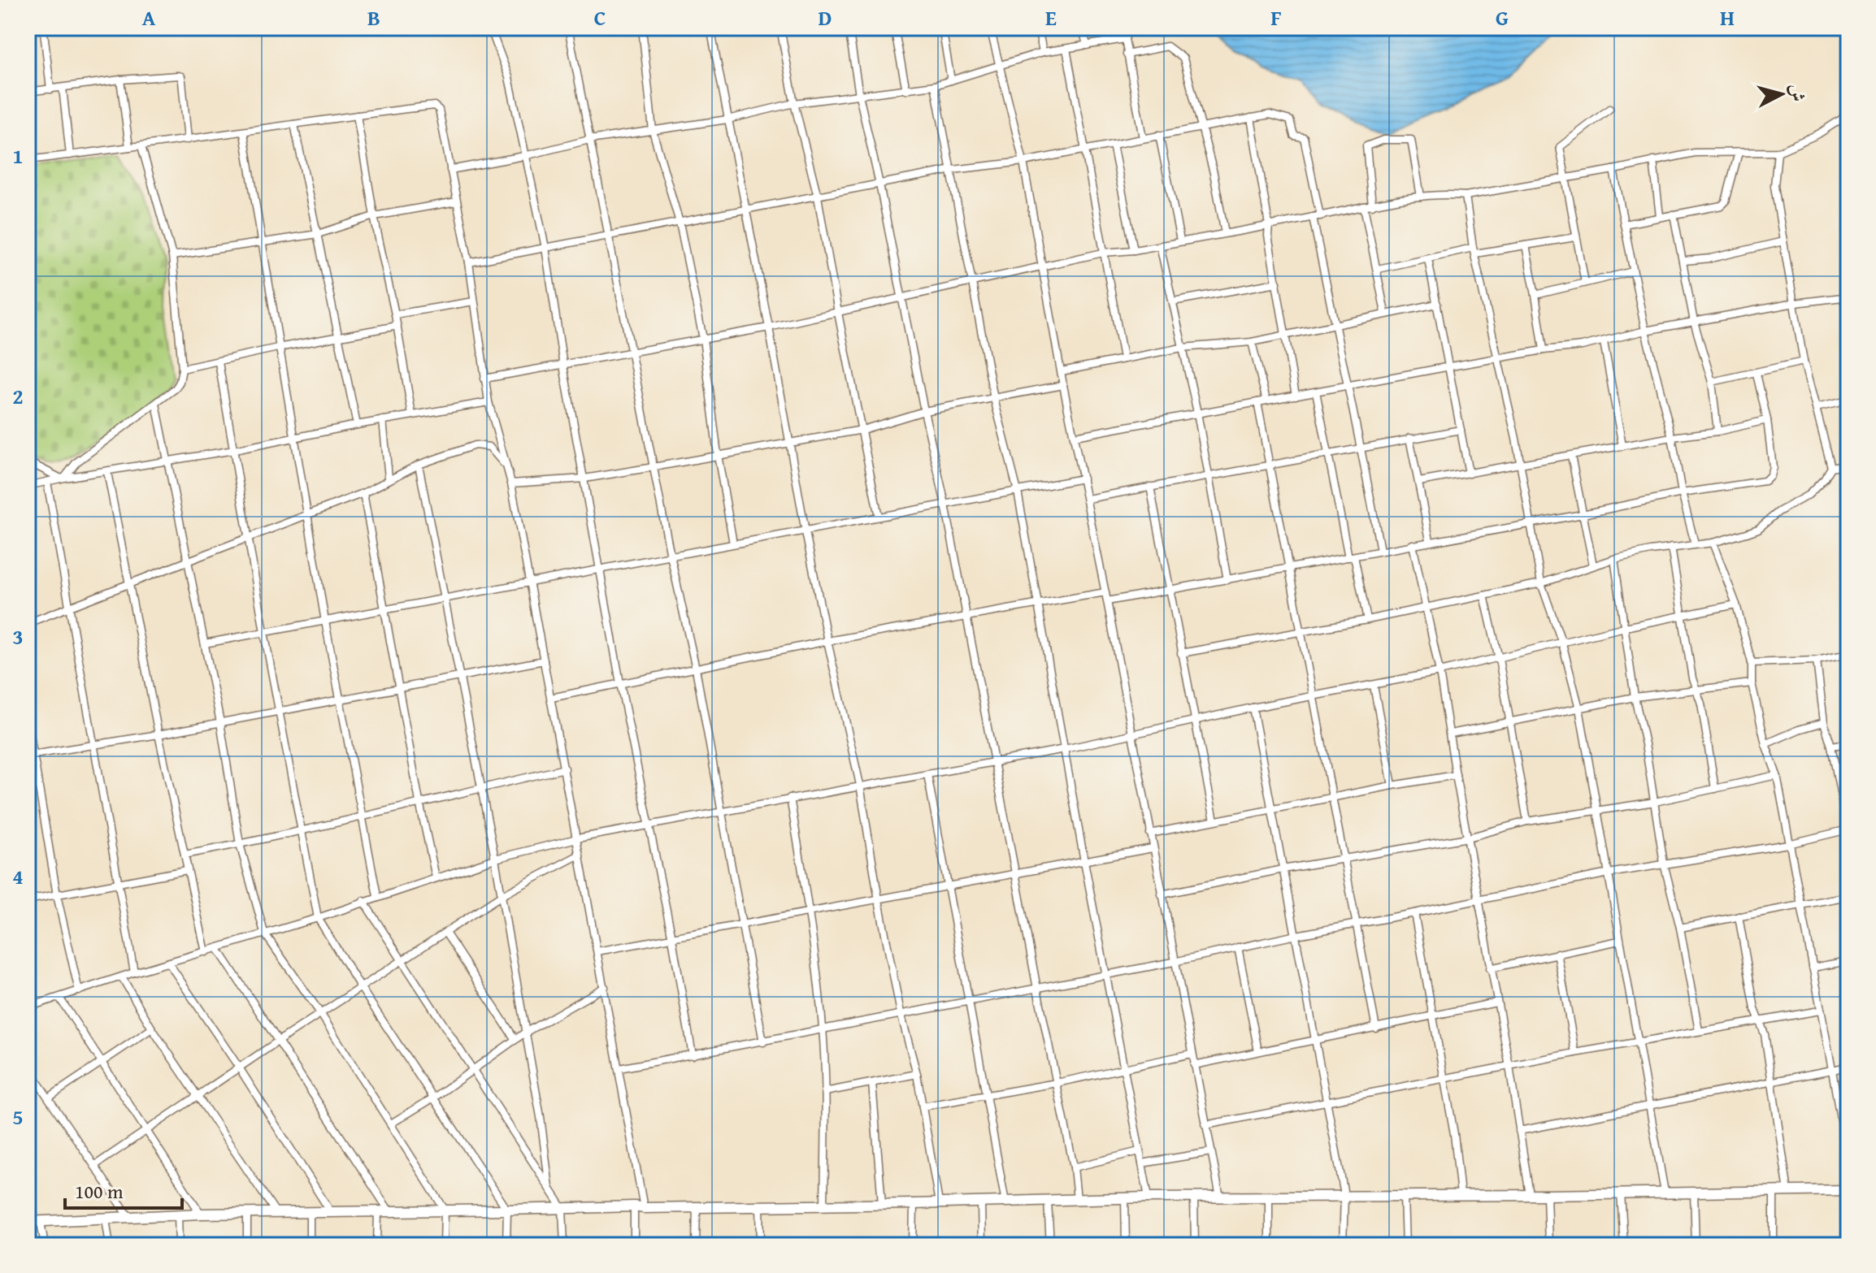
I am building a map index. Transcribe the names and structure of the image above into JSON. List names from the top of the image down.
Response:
{
  "scale_bar": "100 m",
  "north": "right",
  "grid": {
    "columns": [
      "A",
      "B",
      "C",
      "D",
      "E",
      "F",
      "G",
      "H"
    ],
    "rows": [
      "1",
      "2",
      "3",
      "4",
      "5"
    ]
  }
}
